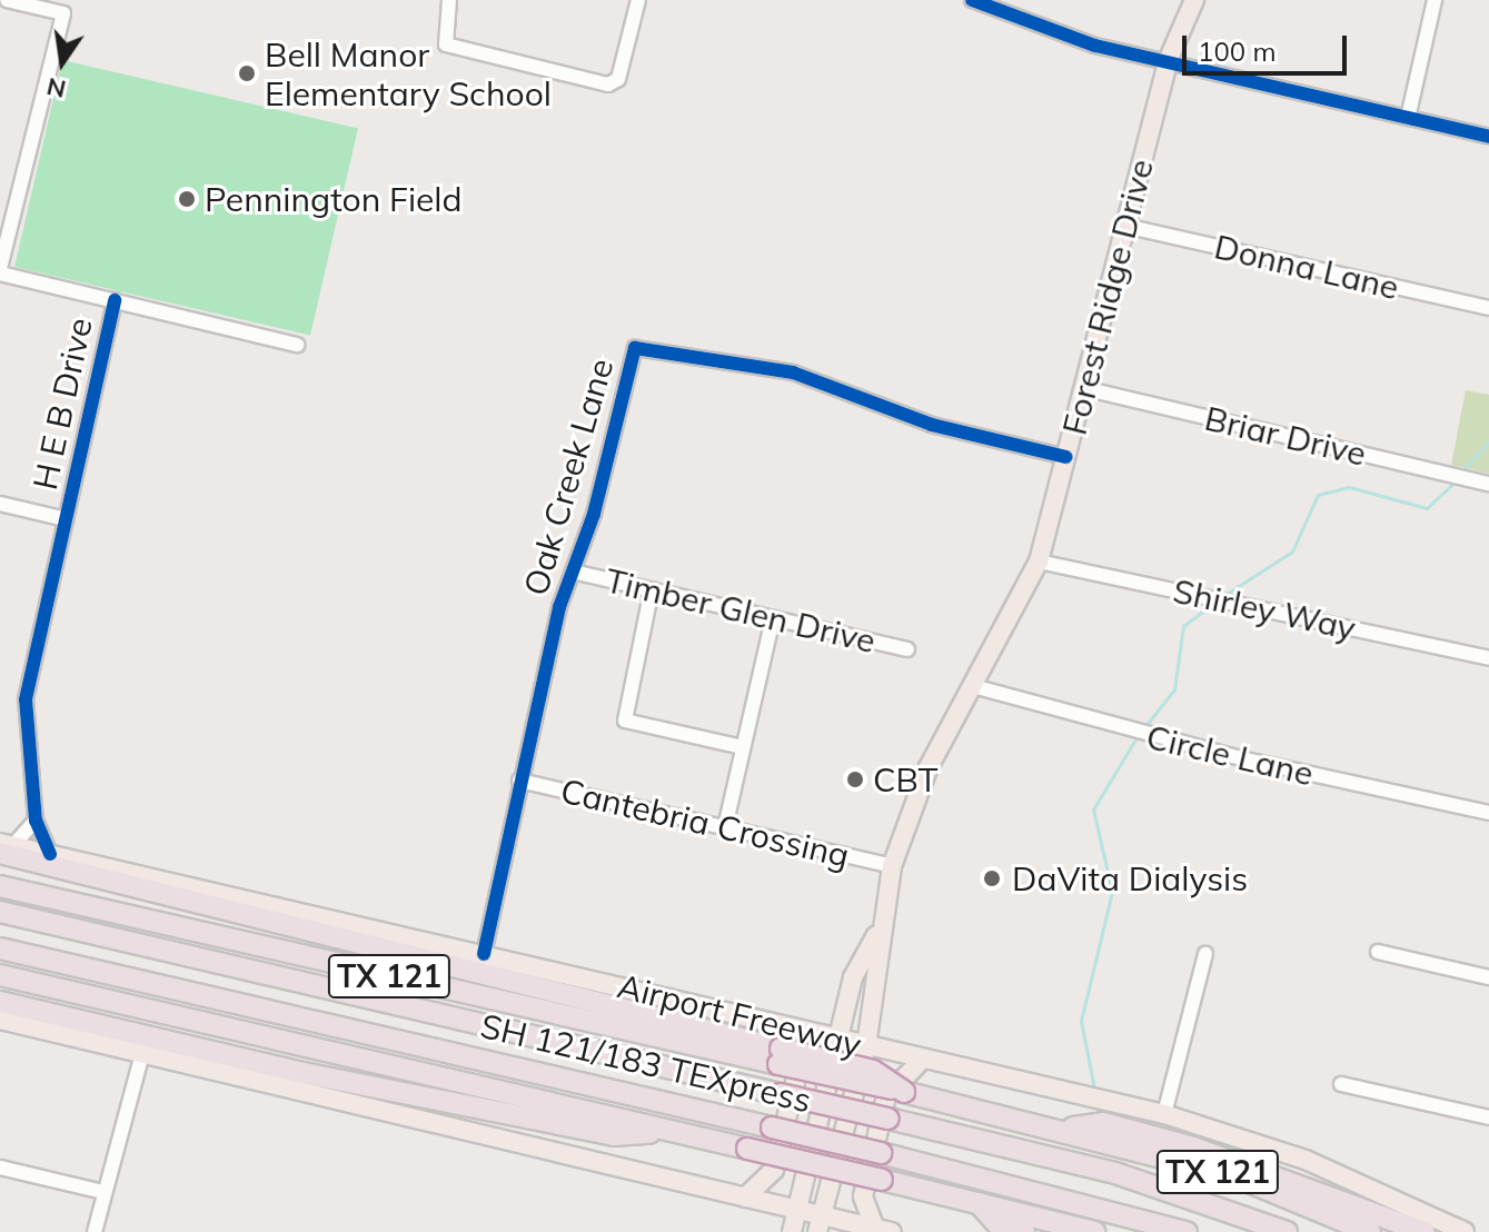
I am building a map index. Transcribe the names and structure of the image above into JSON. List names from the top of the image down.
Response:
{
  "streets": {
    "highway": ["TX 121", "Airport Freeway", "SH 121/183 TEXpress"],
    "main road": ["Forest Ridge Drive"],
    "street": [
      "Donna Lane",
      "H E B Drive",
      "Briar Drive",
      "Oak Creek Lane",
      "Shirley Way",
      "Timber Glen Drive",
      "Circle Lane",
      "Cantebria Crossing"
    ]
  },
  "crossings": [
    ["Donna Lane", "Forest Ridge Drive"],
    ["Forest Ridge Drive", "Briar Drive"],
    ["Forest Ridge Drive", "Oak Creek Lane"],
    ["Forest Ridge Drive", "Shirley Way"],
    ["Forest Ridge Drive", "Circle Lane"],
    ["Forest Ridge Drive", "Cantebria Crossing"],
    ["Forest Ridge Drive", "Airport Freeway"],
    ["H E B Drive", "Airport Freeway"],
    ["Oak Creek Lane", "Timber Glen Drive"],
    ["Oak Creek Lane", "Cantebria Crossing"],
    ["Oak Creek Lane", "Airport Freeway"]
  ],
  "places": [
    "Bell Manor Elementary School",
    "Pennington Field",
    "CBT",
    "DaVita Dialysis"
  ],
  "scale_bar": "100 m",
  "north": "bottom"
}
